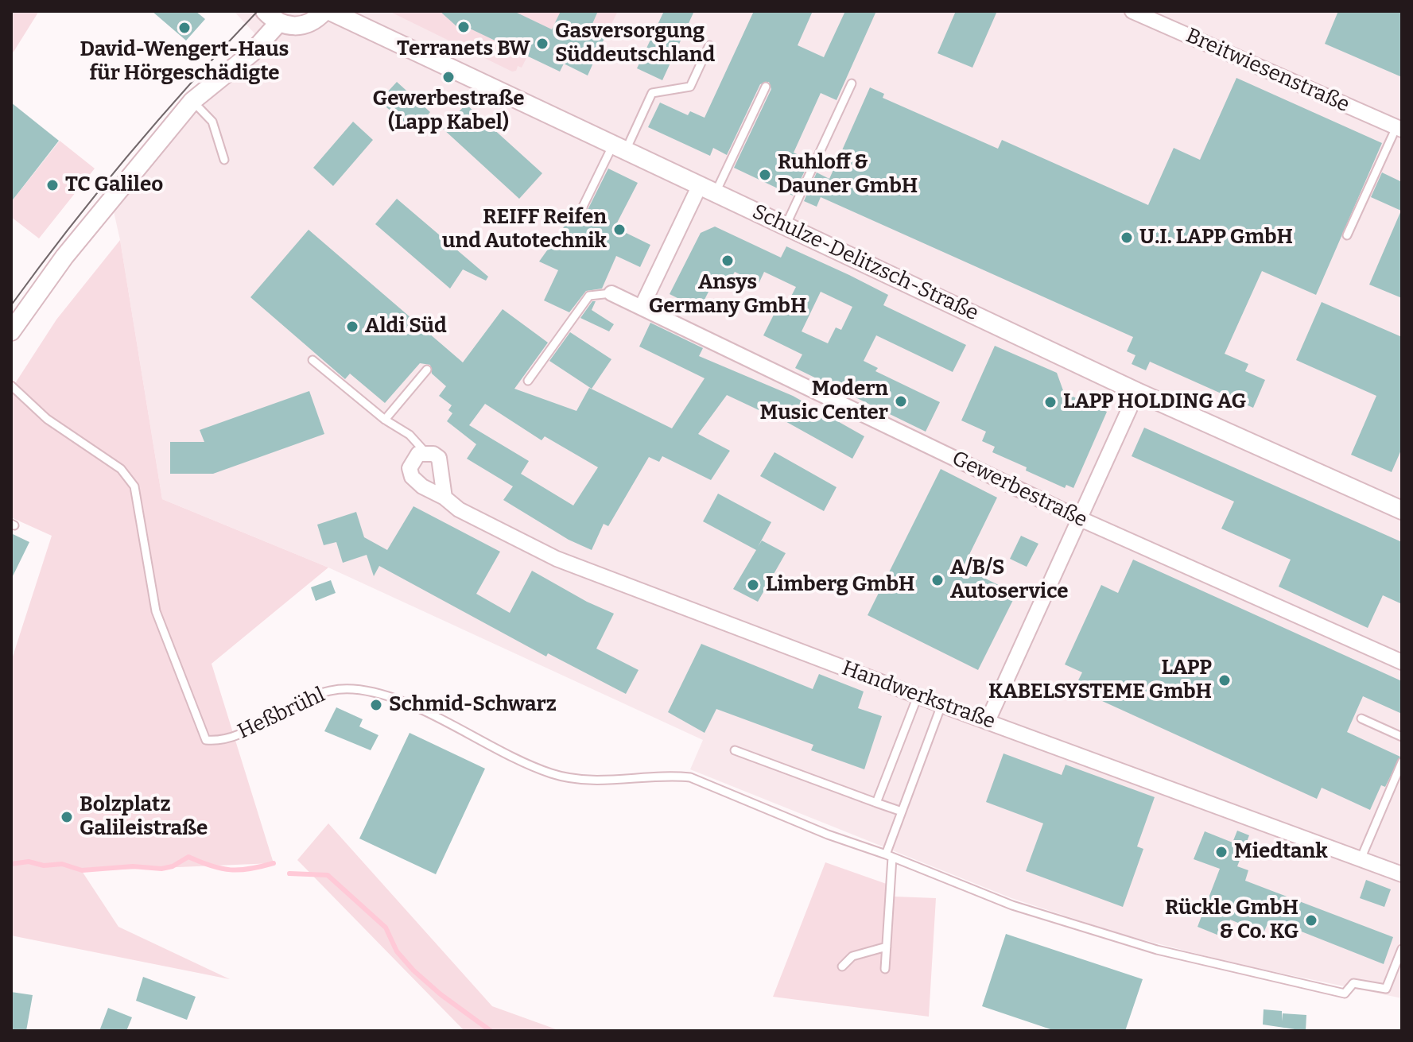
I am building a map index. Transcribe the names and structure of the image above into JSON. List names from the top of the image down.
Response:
{
  "streets": {
    "street": [
      "Breitwiesenstraße",
      "Schulze-Delitzsch-Straße",
      "Gewerbestraße",
      "Handwerkstraße"
    ],
    "lane": ["Heßbrühl"]
  },
  "places": [
    "Terranets BW",
    "David-Wengert-Haus für Hörgeschädigte",
    "Gasversorgung Süddeutschland",
    "Gewerbestraße (Lapp Kabel)",
    "Ruhloff & Dauner GmbH",
    "TC Galileo",
    "REIFF Reifen und Autotechnik",
    "U.I. LAPP GmbH",
    "Ansys Germany GmbH",
    "Aldi Süd",
    "Modern Music Center",
    "LAPP HOLDING AG",
    "A/B/S Autoservice",
    "Limberg GmbH",
    "LAPP KABELSYSTEME GmbH",
    "Schmid-Schwarz",
    "Bolzplatz Galileistraße",
    "Miedtank",
    "Rückle GmbH & Co. KG"
  ]
}
